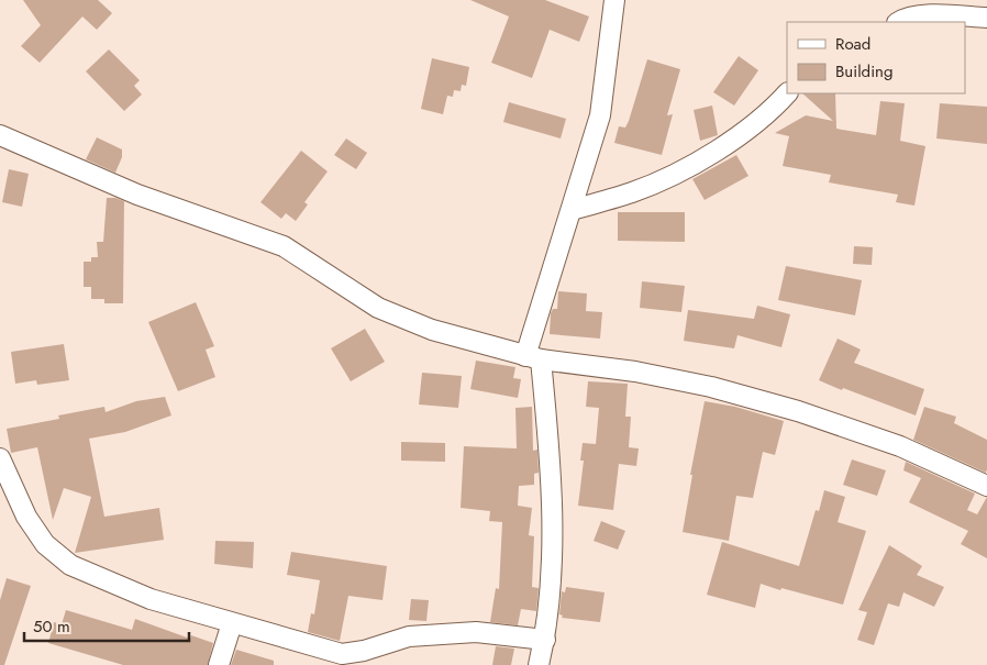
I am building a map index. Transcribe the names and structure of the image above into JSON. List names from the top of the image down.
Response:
{
  "legend": ["Road", "Building"],
  "scale_bar": "50 m"
}
